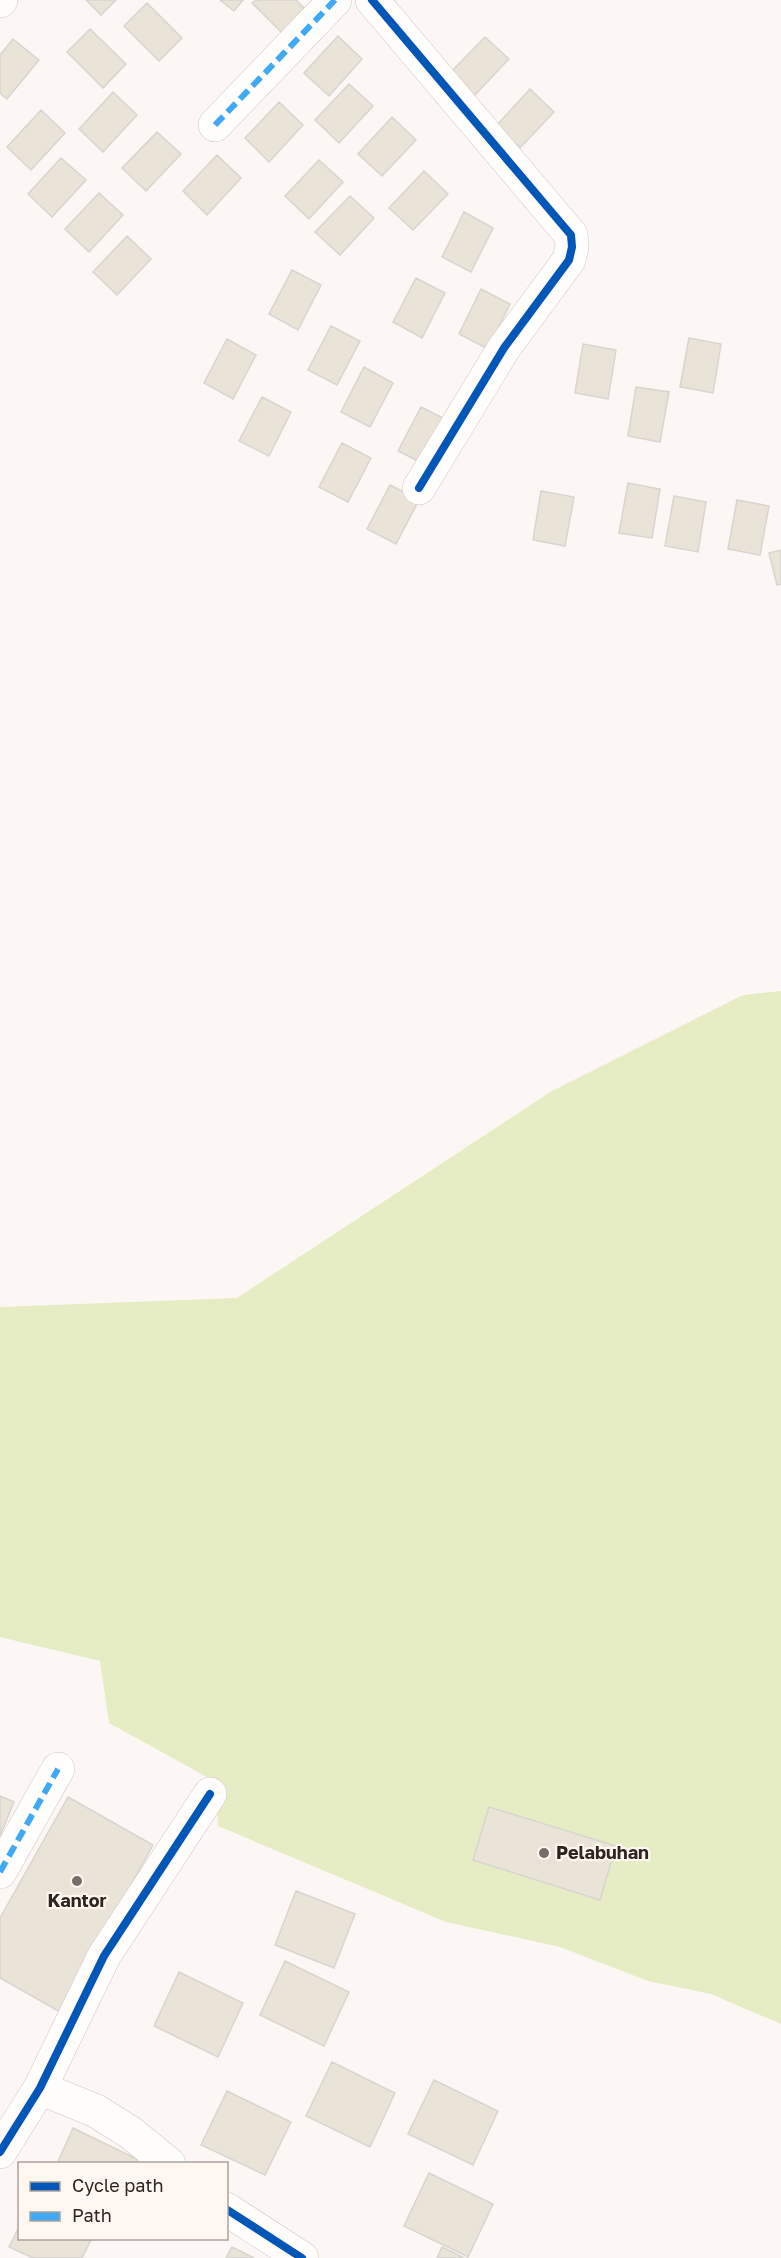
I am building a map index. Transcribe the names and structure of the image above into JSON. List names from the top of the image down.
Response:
{
  "places": ["Pelabuhan", "Kantor"],
  "legend": ["Cycle path", "Path"]
}
